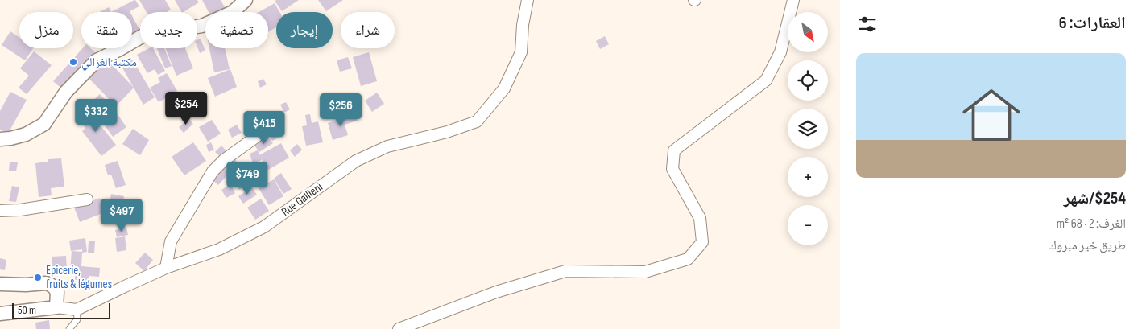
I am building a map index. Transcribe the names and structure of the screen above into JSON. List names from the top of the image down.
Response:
{
  "streets": {
    "street": ["Rue Gallieni"]
  },
  "places": ["مكتبة الغزالي", "Epicerie, fruits & légumes"],
  "scale_bar": "50 m",
  "north": "bottom right",
  "page": {
    "heading": "العقارات: 6",
    "map_buttons": ["+", "−"],
    "chip": [
      "شراء",
      "إيجار",
      "تصفية",
      "جديد",
      "شقة",
      "منزل"
    ],
    "list": [
      {
        "name": "$254/شهر",
        "note": "الغرف: 2 · 68 m² · طريق خير مبروك"
      }
    ],
    "price": [
      "$254",
      "$256",
      "$332",
      "$415",
      "$749",
      "$497"
    ],
    "scale": "50 m"
  }
}
